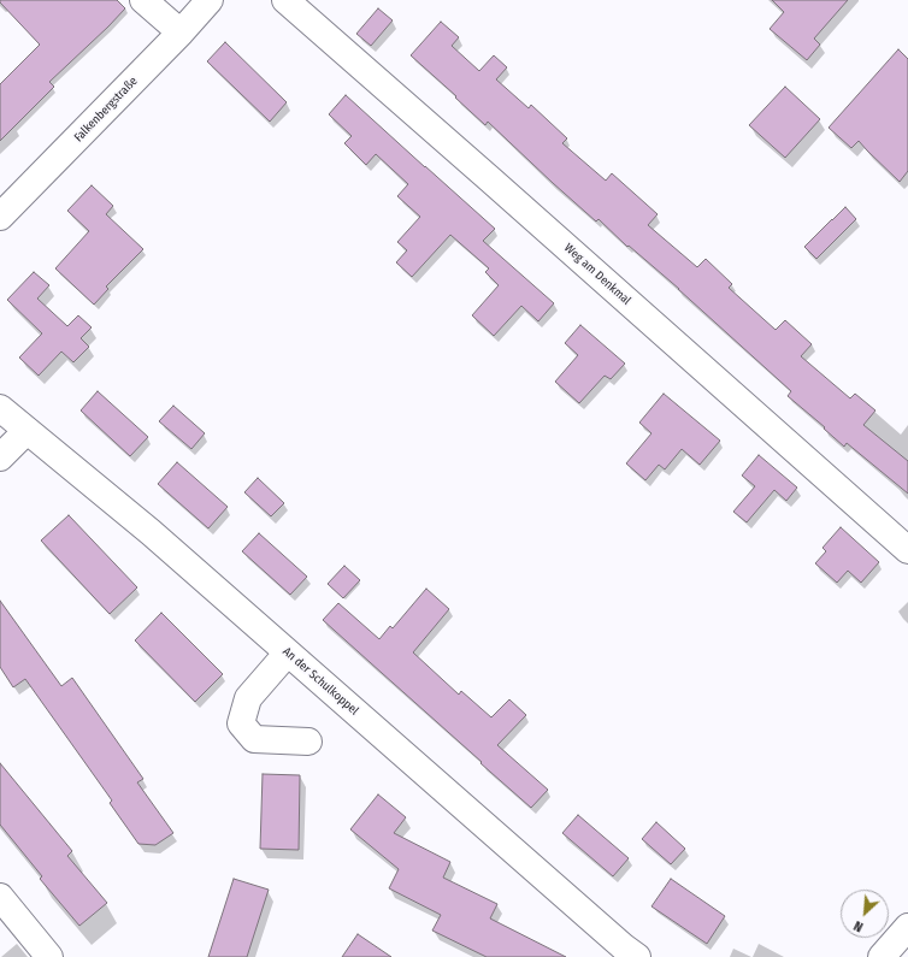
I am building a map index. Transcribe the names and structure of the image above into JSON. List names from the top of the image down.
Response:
{
  "streets": {
    "street": ["Falkenbergstraße", "Weg am Denkmal", "An der Schulkoppel"]
  },
  "north": "bottom left"
}
